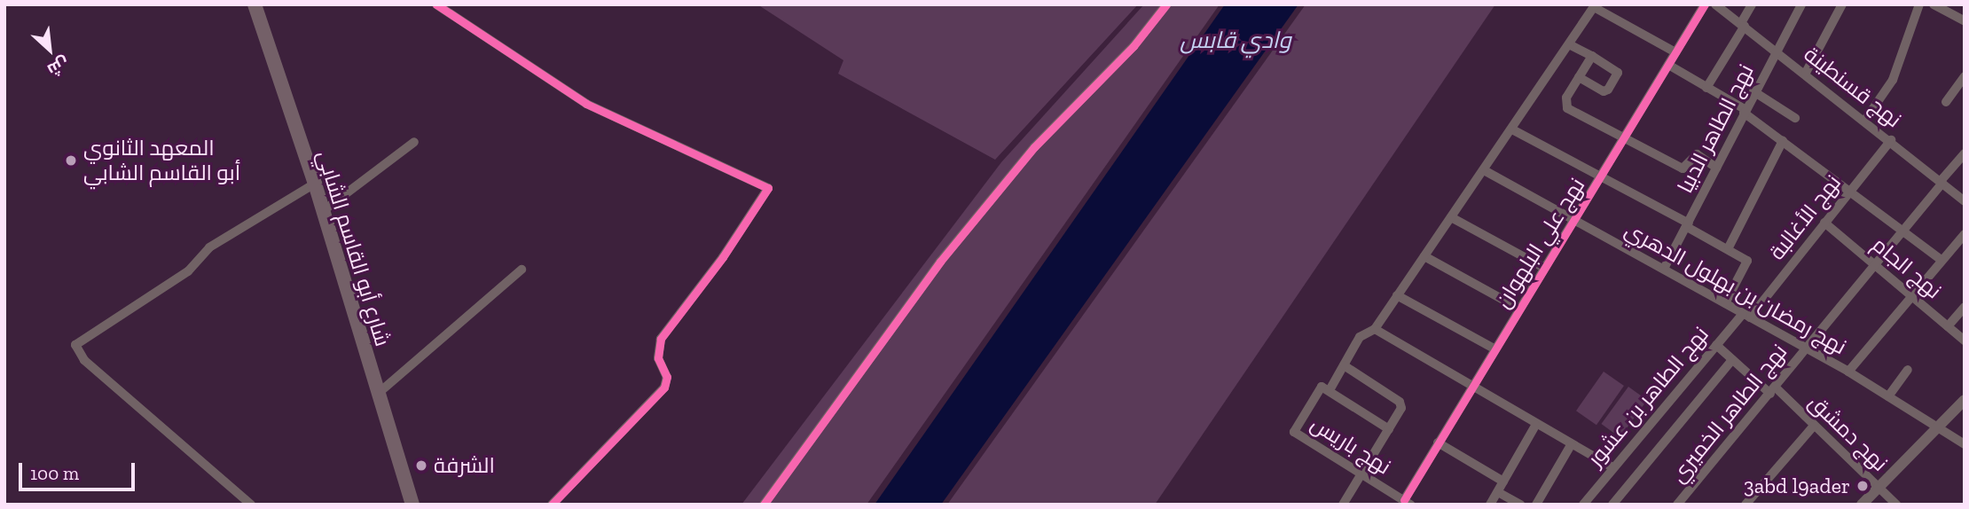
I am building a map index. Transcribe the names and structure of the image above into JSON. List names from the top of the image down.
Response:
{
  "streets": {
    "main road": ["شارع أبو القاسم الشابي"],
    "street": [
      "نهج قسنطينة",
      "نهج الطاهر الدبيا",
      "نهج الأغالبة",
      "نهج علي البلهوان",
      "نهج الجام",
      "نهج رمضان بن بهلول الدهري",
      "نهج الطاهر بن عشور",
      "نهج الطاهر الخميري",
      "نهج دمشق",
      "نهج باريس"
    ]
  },
  "crossings": [
    ["نهج قسنطينة", "نهج الطاهر الدبيا"],
    ["نهج قسنطينة", "نهج الأغالبة"],
    ["نهج قسنطينة", "نهج الطاهر الخميري"],
    ["نهج الطاهر الدبيا", "نهج رمضان بن بهلول الدهري"],
    ["نهج الأغالبة", "نهج الجام"],
    ["نهج الأغالبة", "نهج رمضان بن بهلول الدهري"],
    ["نهج الأغالبة", "نهج الطاهر بن عشور"],
    ["نهج علي البلهوان", "نهج رمضان بن بهلول الدهري"],
    ["نهج علي البلهوان", "نهج باريس"],
    ["نهج الجام", "نهج الطاهر الخميري"],
    ["نهج رمضان بن بهلول الدهري", "نهج الطاهر بن عشور"],
    ["نهج رمضان بن بهلول الدهري", "نهج الطاهر الخميري"],
    ["نهج الطاهر بن عشور", "نهج دمشق"],
    ["نهج الطاهر الخميري", "نهج دمشق"]
  ],
  "water": ["وادي قابس"],
  "places": ["المعهد الثانوي أبو القاسم الشابي", "الشرفة", "3abd l9ader"],
  "scale_bar": "100 m",
  "north": "bottom right"
}
